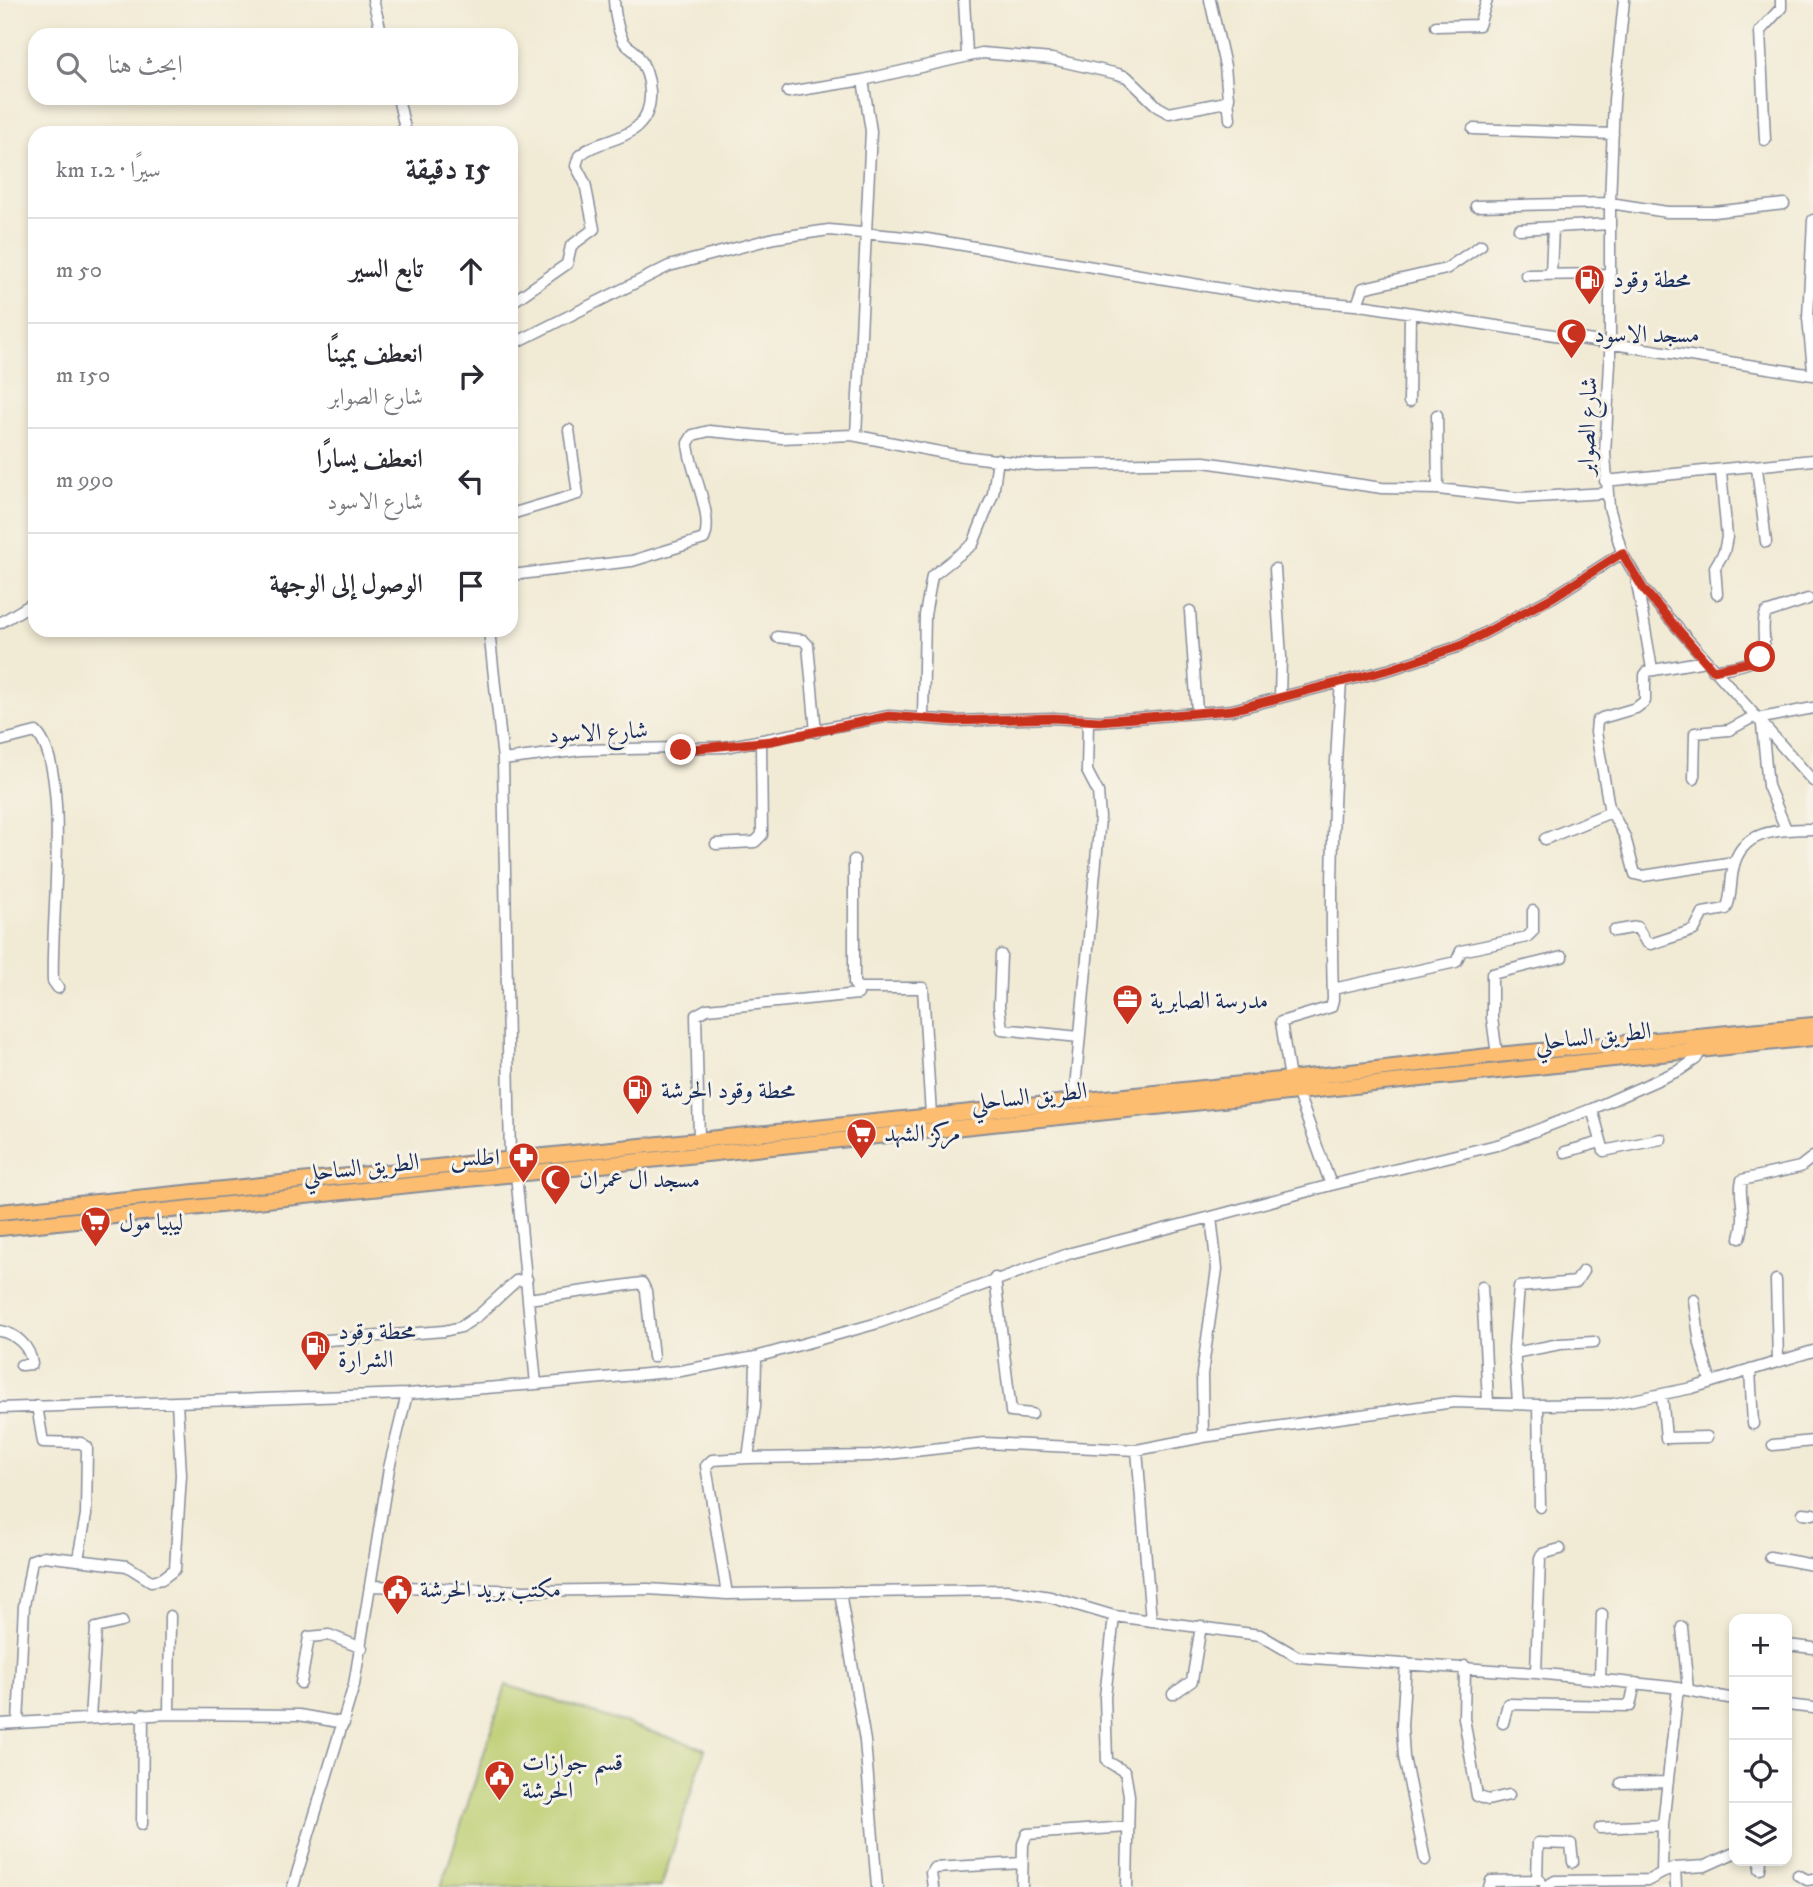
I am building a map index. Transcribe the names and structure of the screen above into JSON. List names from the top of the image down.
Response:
{
  "streets": {
    "highway": ["الطريق الساحلي"],
    "street": ["شارع الصوابر", "شارع الاسود"]
  },
  "crossings": [
    ["شارع الصوابر", "شارع الاسود"]
  ],
  "places": {
    "fuel station": ["محطة وقود", "محطة وقود الحرشة", "محطة وقود الشرارة"],
    "mosque": ["مسجد الاسود", "مسجد ال عمران"],
    "office": ["مدرسة الصابرية"],
    "supermarket": ["مركز الشهد", "ليبيا مول"],
    "pharmacy": ["اطلس"],
    "public building": ["مكتب بريد الحرشة", "قسم جوازات الحرشة"]
  },
  "page": {
    "search": "ابحث هنا",
    "heading": ["15 دقيقة", "سيرًا · 1.2 km"],
    "list": [
      ["تابع السير", "50 m"],
      ["انعطف يمينًا", "شارع الصوابر", "150 m"],
      ["انعطف يسارًا", "شارع الاسود", "990 m"],
      "الوصول إلى الوجهة"
    ],
    "map_buttons": ["+", "−"]
  }
}
